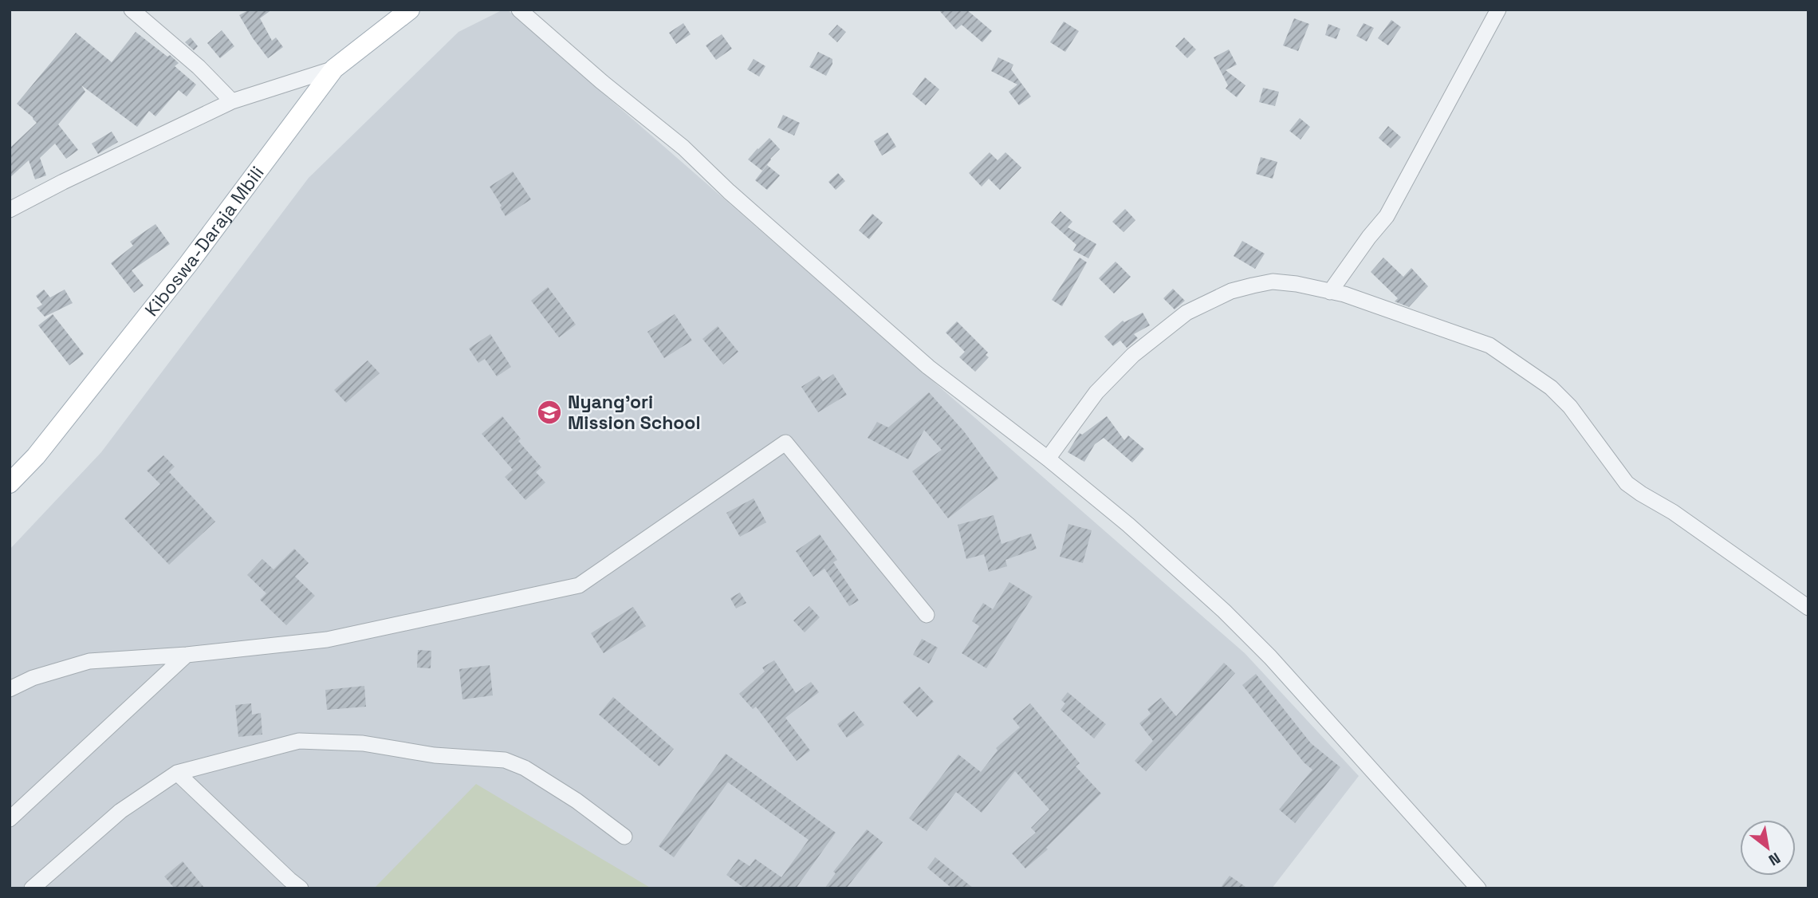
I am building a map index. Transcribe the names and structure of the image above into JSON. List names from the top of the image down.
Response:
{
  "streets": {
    "main road": ["Kiboswa-Daraja Mbili"]
  },
  "places": {
    "school or university": ["Nyang'ori Mission School"]
  },
  "north": "bottom right"
}
